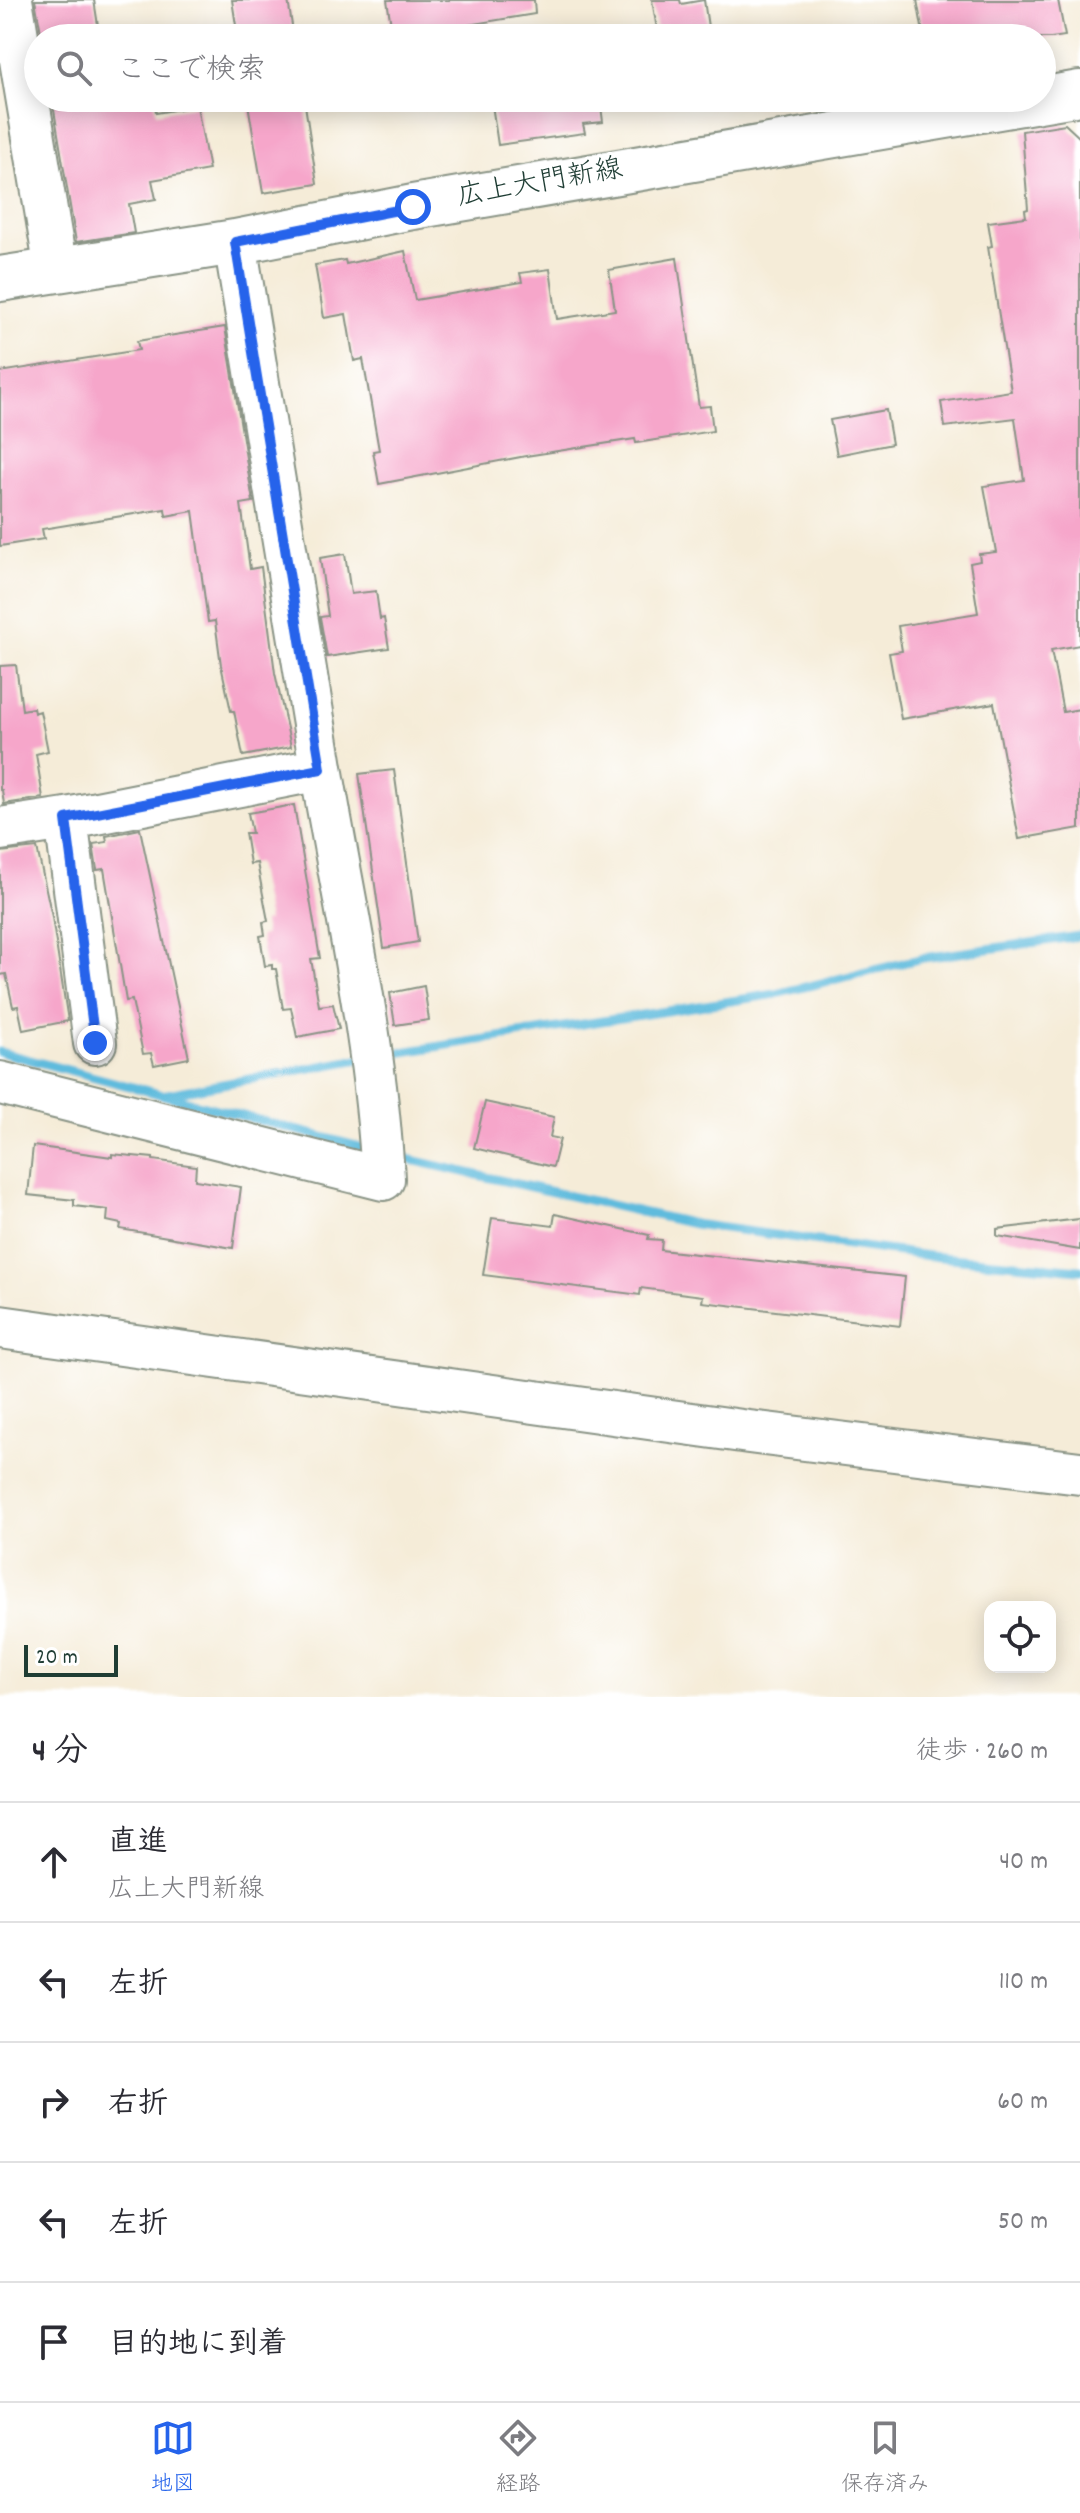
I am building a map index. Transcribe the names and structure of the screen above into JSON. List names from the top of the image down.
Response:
{
  "streets": {
    "main road": ["広上大門新線"]
  },
  "scale_bar": "20 m",
  "page": {
    "search": "ここで検索",
    "scale": "20 m",
    "heading": ["4 分", "徒歩 · 260 m"],
    "list": [
      ["直進", "広上大門新線", "40 m"],
      ["左折", "110 m"],
      ["右折", "60 m"],
      ["左折", "50 m"],
      "目的地に到着"
    ],
    "nav": ["地図", "経路", "保存済み"]
  }
}
